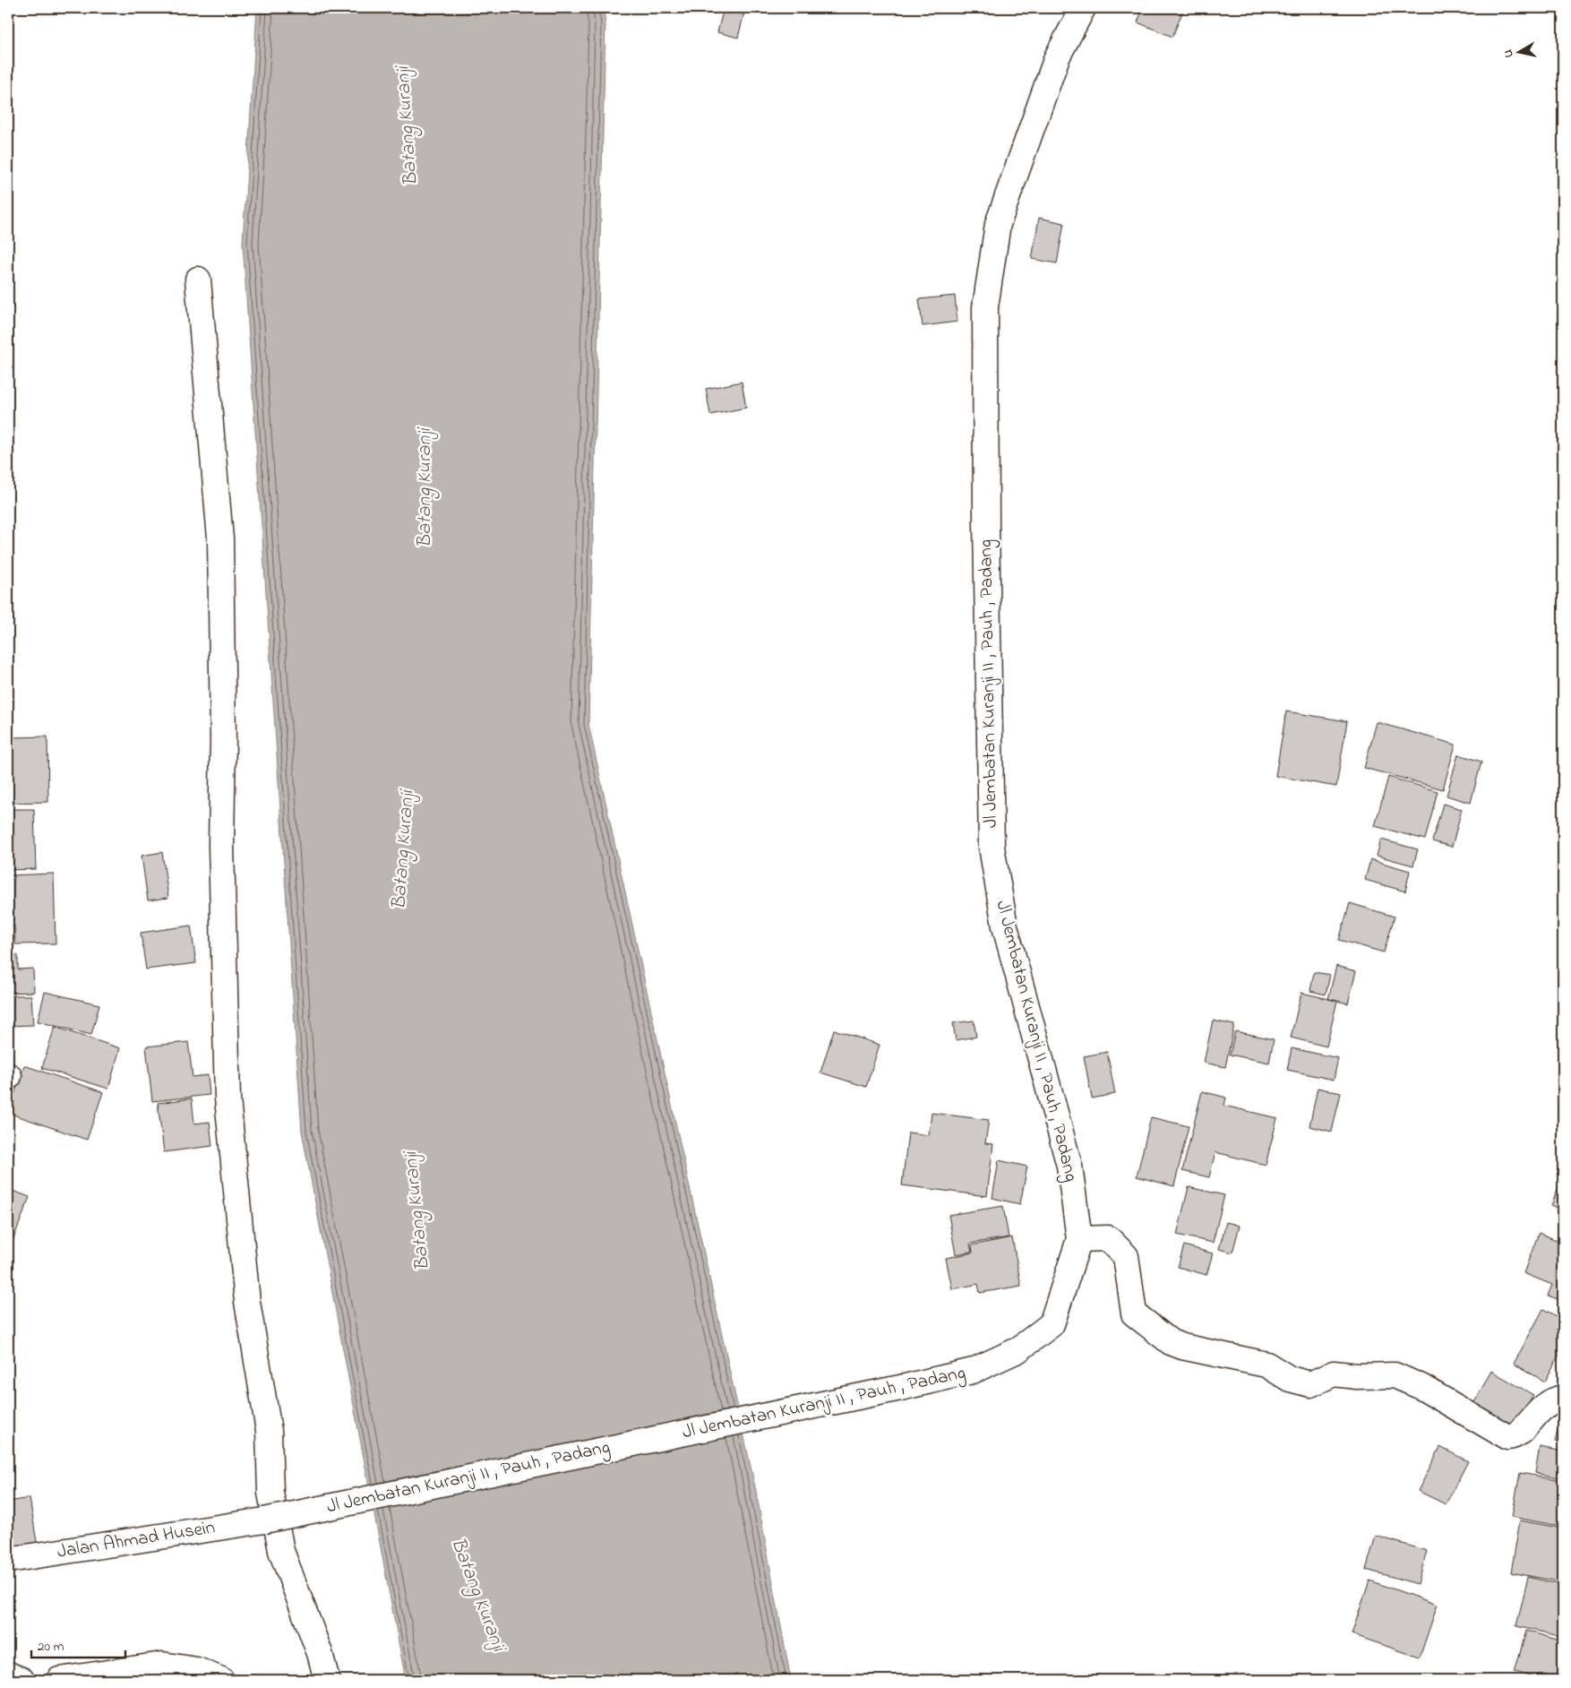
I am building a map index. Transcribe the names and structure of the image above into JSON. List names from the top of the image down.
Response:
{
  "streets": {
    "street": ["Jl Jembatan Kuranji II , Pauh , Padang", "Jalan Ahmad Husein"]
  },
  "crossings": [
    ["Jl Jembatan Kuranji II , Pauh , Padang", "Jalan Ahmad Husein"]
  ],
  "water": ["Batang Kuranji"],
  "scale_bar": "20 m",
  "north": "left"
}
